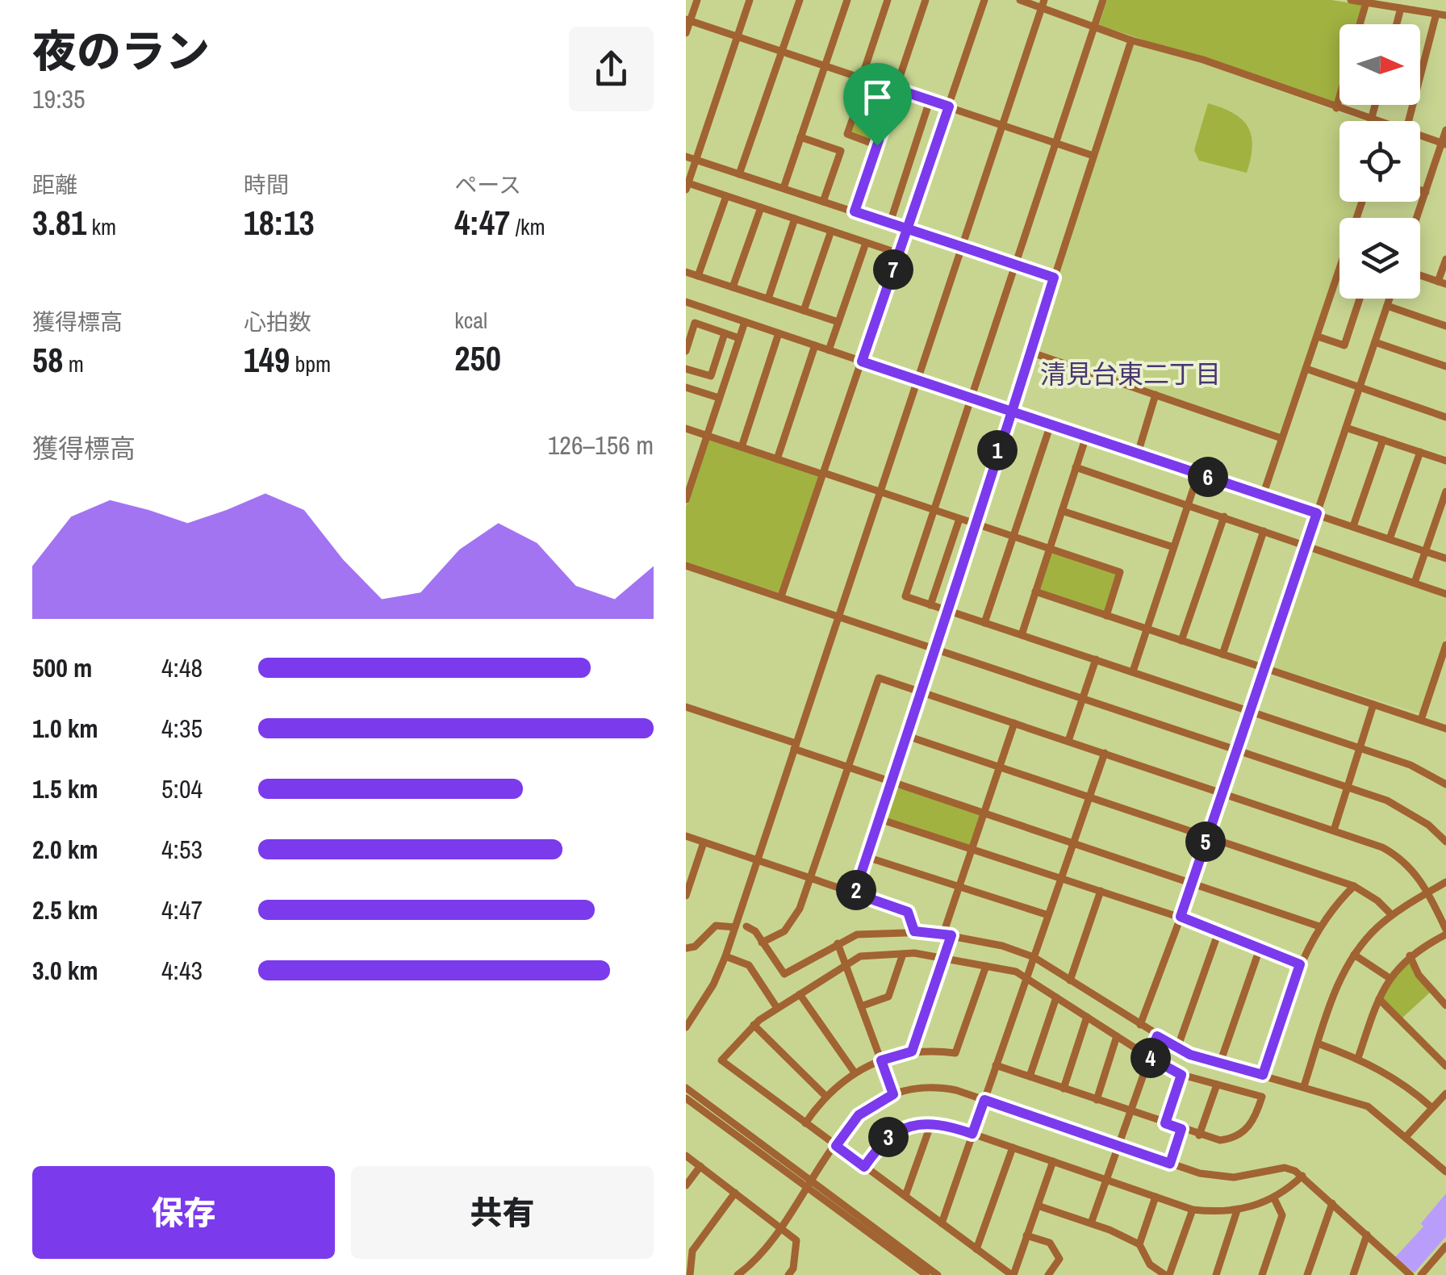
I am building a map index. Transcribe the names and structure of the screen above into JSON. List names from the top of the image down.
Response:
{
  "districts": ["清見台東二丁目"],
  "north": "right",
  "page": {
    "heading": ["夜のラン", "19:35"],
    "stats": [
      ["距離", "3.81 km"],
      ["時間", "18:13"],
      ["ペース", "4:47 /km"],
      ["獲得標高", "58 m"],
      ["心拍数", "149 bpm"],
      ["kcal", "250"]
    ],
    "pins": [
      "7",
      "1",
      "6",
      "5",
      "2",
      "4",
      "3"
    ],
    "chart": ["獲得標高", "126–156 m"],
    "list": [
      {
        "name": "500 m",
        "note": "4:48"
      },
      {
        "name": "1.0 km",
        "note": "4:35"
      },
      {
        "name": "1.5 km",
        "note": "5:04"
      },
      {
        "name": "2.0 km",
        "note": "4:53"
      },
      {
        "name": "2.5 km",
        "note": "4:47"
      },
      {
        "name": "3.0 km",
        "note": "4:43"
      }
    ],
    "buttons": ["保存", "共有"]
  }
}
